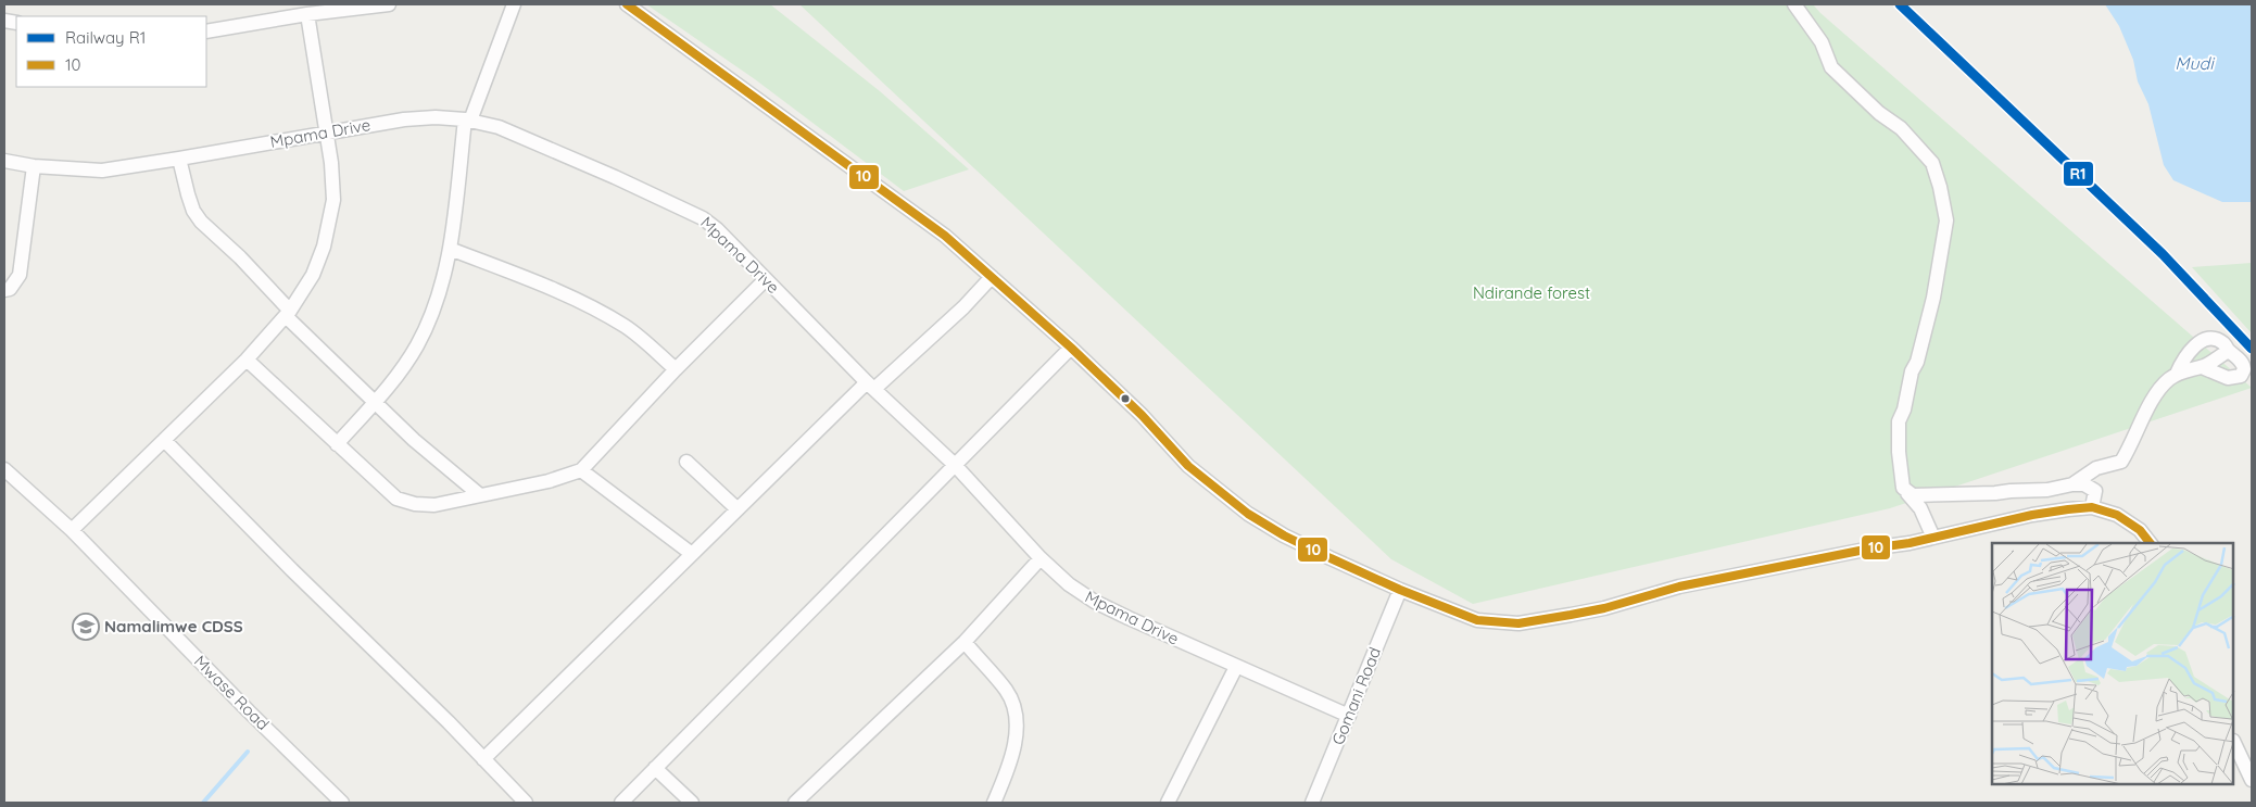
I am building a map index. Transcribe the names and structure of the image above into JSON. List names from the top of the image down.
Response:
{
  "streets": {
    "street": ["Mpama Drive", "Mwase Road", "Gomani Road"]
  },
  "crossings": [
    ["Mpama Drive", "Gomani Road"]
  ],
  "water": ["Mudi"],
  "parks": ["Ndirande forest"],
  "places": {
    "school or university": ["Namalimwe CDSS"]
  },
  "lines": ["rail line R1", "transit line 10"],
  "legend": ["Railway R1", "10"]
}
